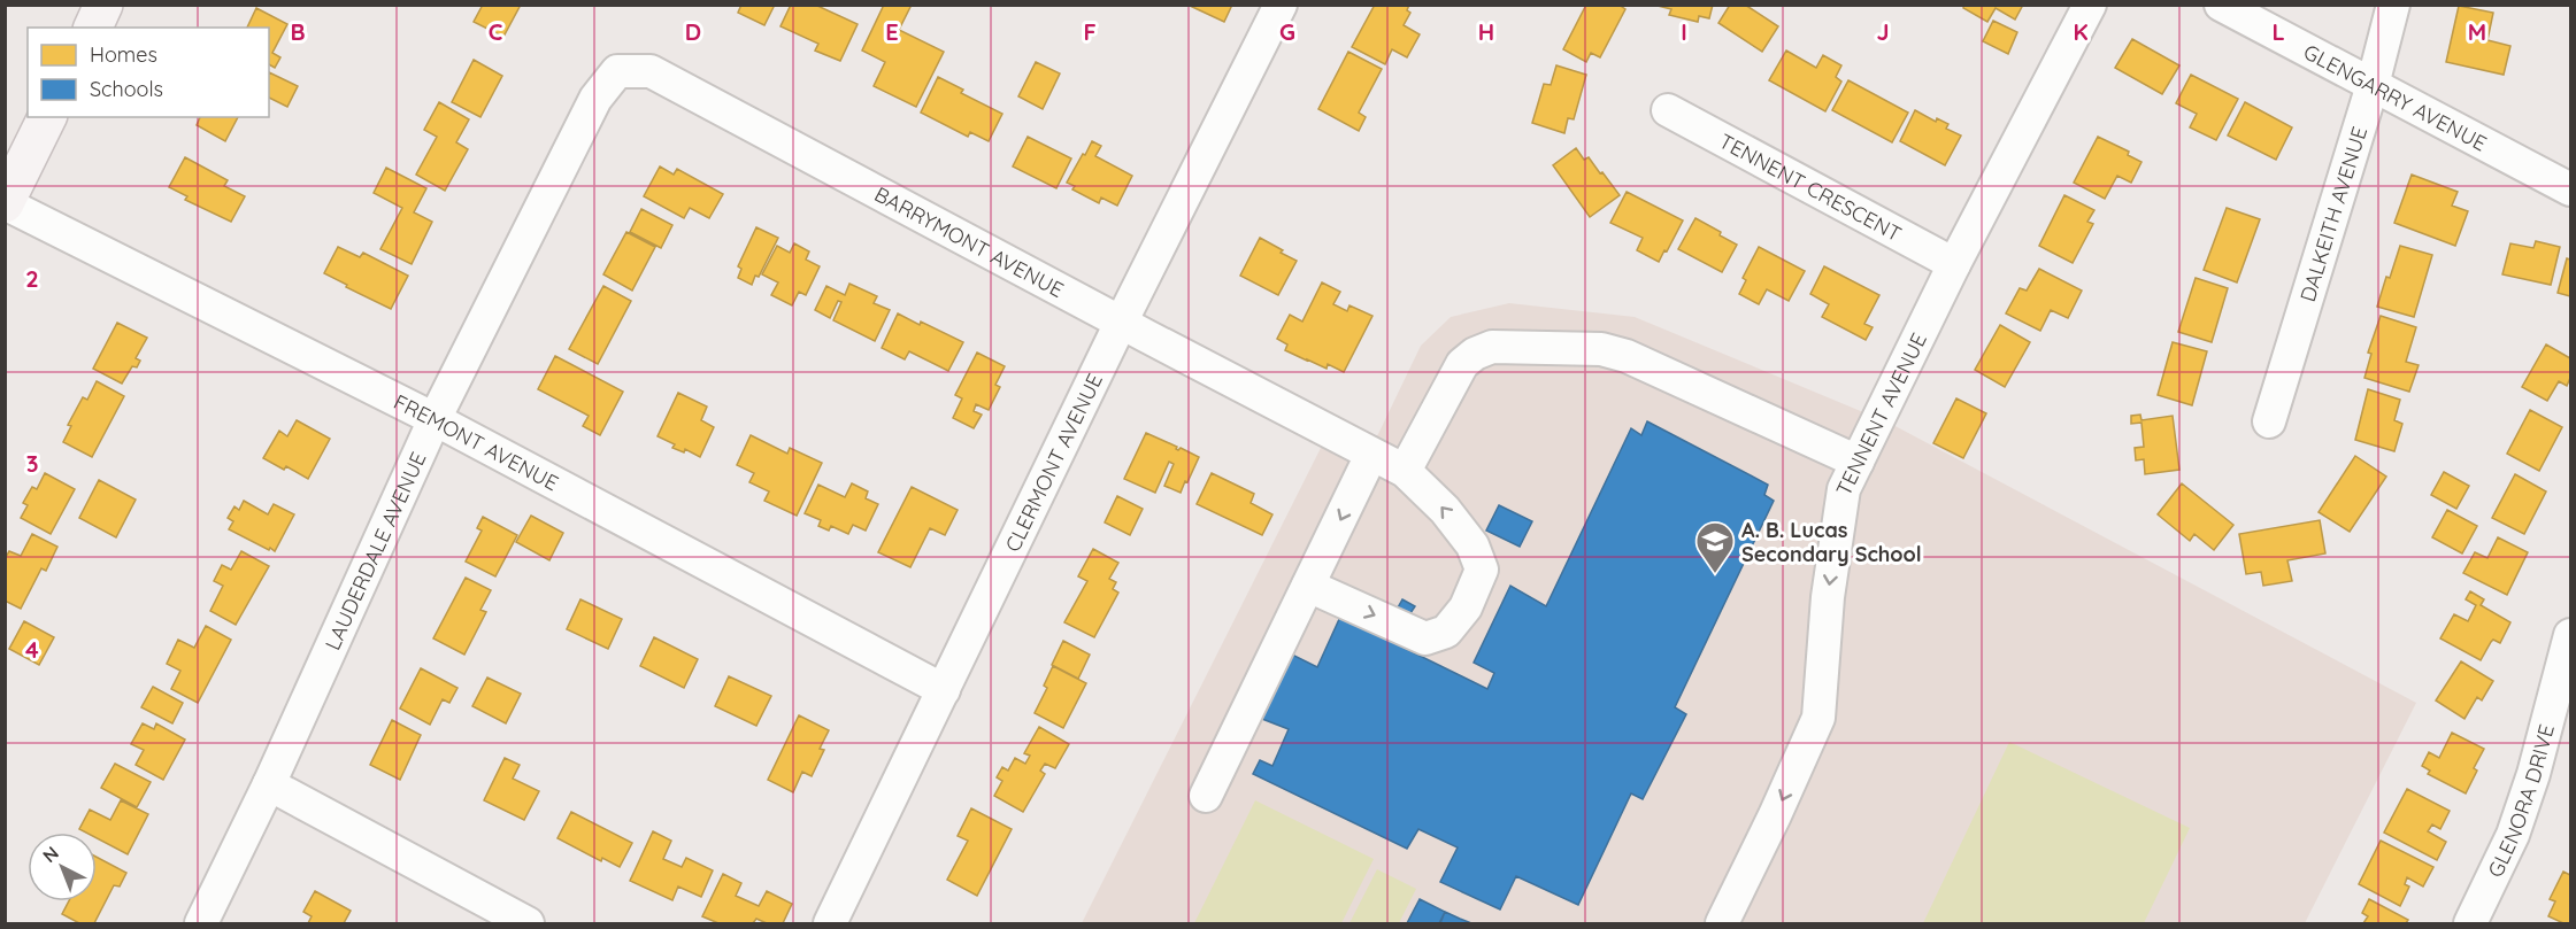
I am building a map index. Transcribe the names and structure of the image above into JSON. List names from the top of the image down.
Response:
{
  "streets": {
    "street": [
      "GLENGARRY AVENUE",
      "TENNENT CRESCENT",
      "DALKEITH AVENUE",
      "BARRYMONT AVENUE",
      "TENNENT AVENUE",
      "FREMONT AVENUE",
      "CLERMONT AVENUE",
      "LAUDERDALE AVENUE",
      "GLENORA DRIVE"
    ]
  },
  "crossings": [
    ["GLENGARRY AVENUE", "DALKEITH AVENUE"],
    ["TENNENT CRESCENT", "TENNENT AVENUE"],
    ["BARRYMONT AVENUE", "CLERMONT AVENUE"],
    ["BARRYMONT AVENUE", "LAUDERDALE AVENUE"],
    ["FREMONT AVENUE", "CLERMONT AVENUE"],
    ["FREMONT AVENUE", "LAUDERDALE AVENUE"]
  ],
  "one_way": ["TENNENT AVENUE"],
  "places": {
    "school or university": ["A. B. Lucas Secondary School"]
  },
  "legend": ["Homes", "Schools"],
  "north": "top left",
  "grid": {
    "columns": [
      "B",
      "C",
      "D",
      "E",
      "F",
      "G",
      "H",
      "I",
      "J",
      "K",
      "L",
      "M"
    ],
    "rows": ["2", "3", "4"]
  }
}
